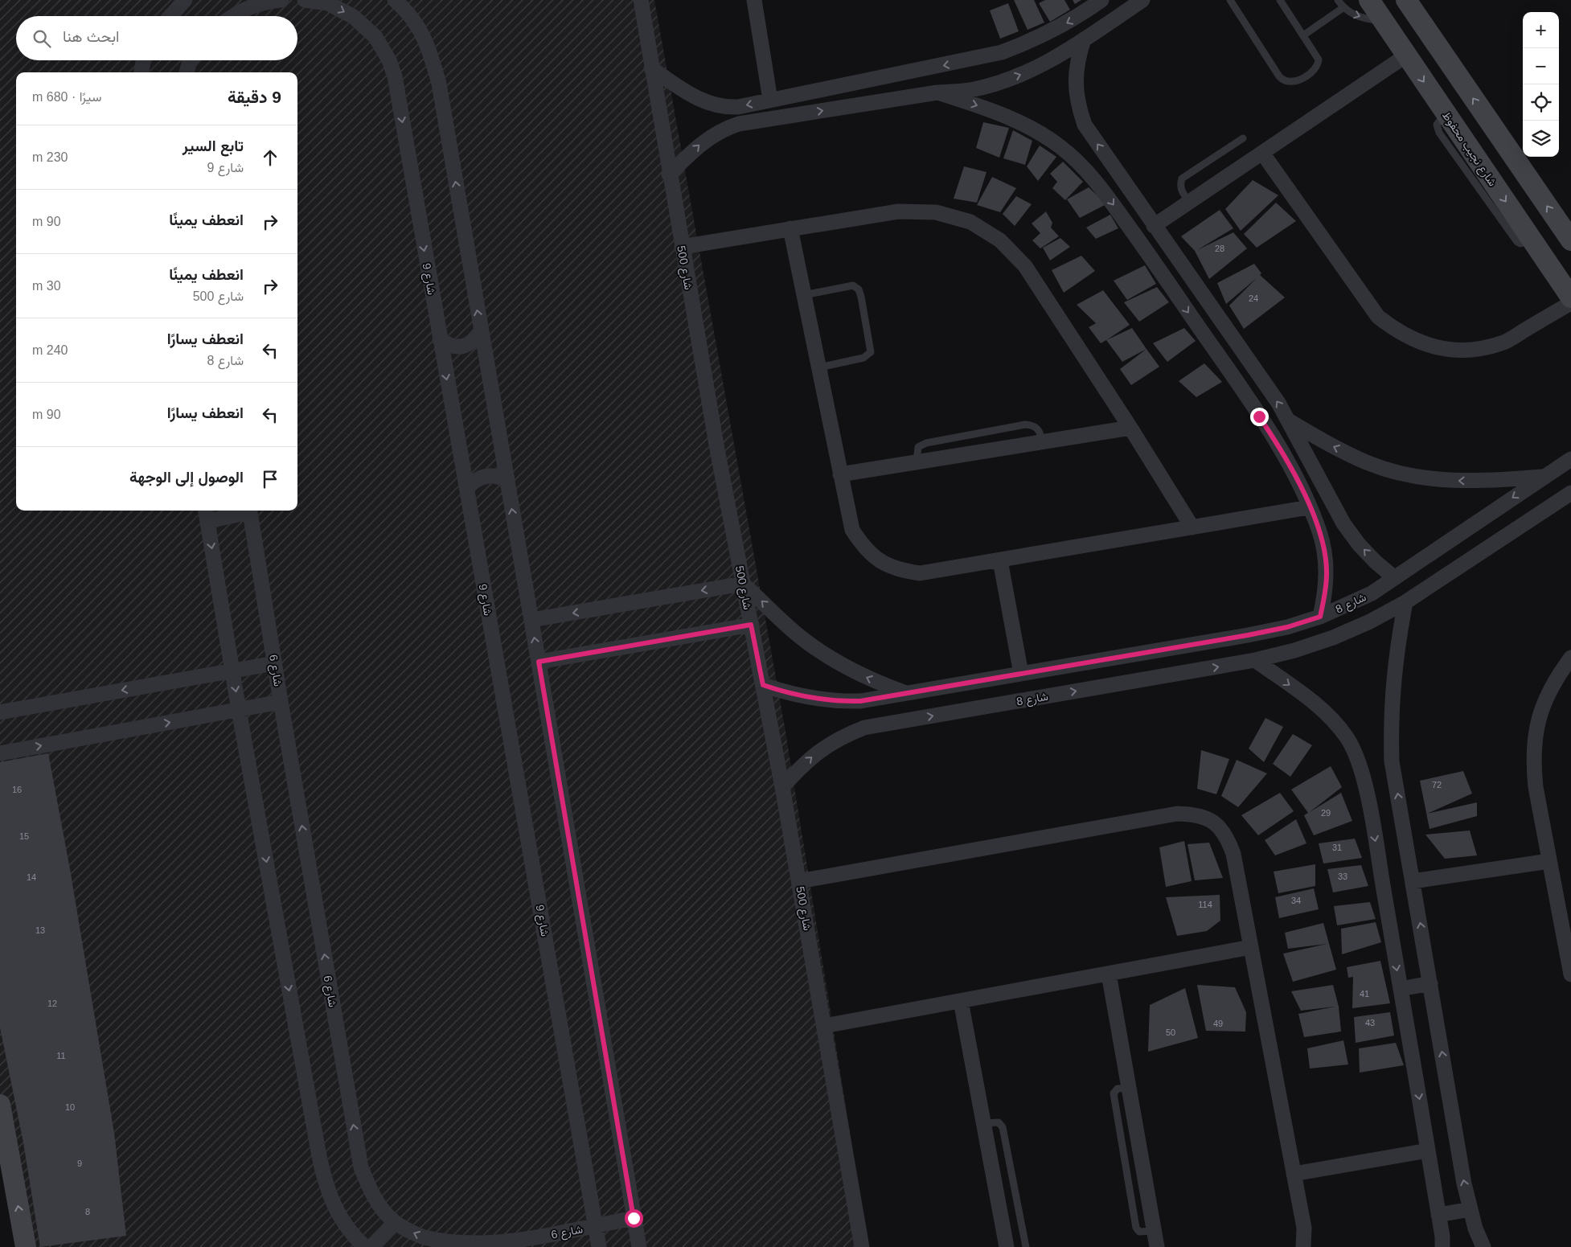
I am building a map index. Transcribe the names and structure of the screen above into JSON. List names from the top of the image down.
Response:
{
  "streets": {
    "street": [
      "شارع نجيب محفوظ",
      "شارع 500",
      "شارع 9",
      "شارع 8",
      "شارع 6"
    ]
  },
  "crossings": [
    ["شارع 500", "شارع 8"],
    ["شارع 9", "شارع 6"]
  ],
  "house_numbers": [
    "28",
    "24",
    "72",
    "16",
    "29",
    "15",
    "31",
    "33",
    "14",
    "34",
    "114",
    "13",
    "41",
    "12",
    "43",
    "49",
    "50",
    "11",
    "10",
    "9",
    "8"
  ],
  "page": {
    "map_buttons": ["+", "−"],
    "search": "ابحث هنا",
    "heading": ["9 دقيقة", "سيرًا · 680 m"],
    "list": [
      ["تابع السير", "شارع 9", "230 m"],
      ["انعطف يمينًا", "90 m"],
      ["انعطف يمينًا", "شارع 500", "30 m"],
      ["انعطف يسارًا", "شارع 8", "240 m"],
      ["انعطف يسارًا", "90 m"],
      "الوصول إلى الوجهة"
    ]
  }
}
